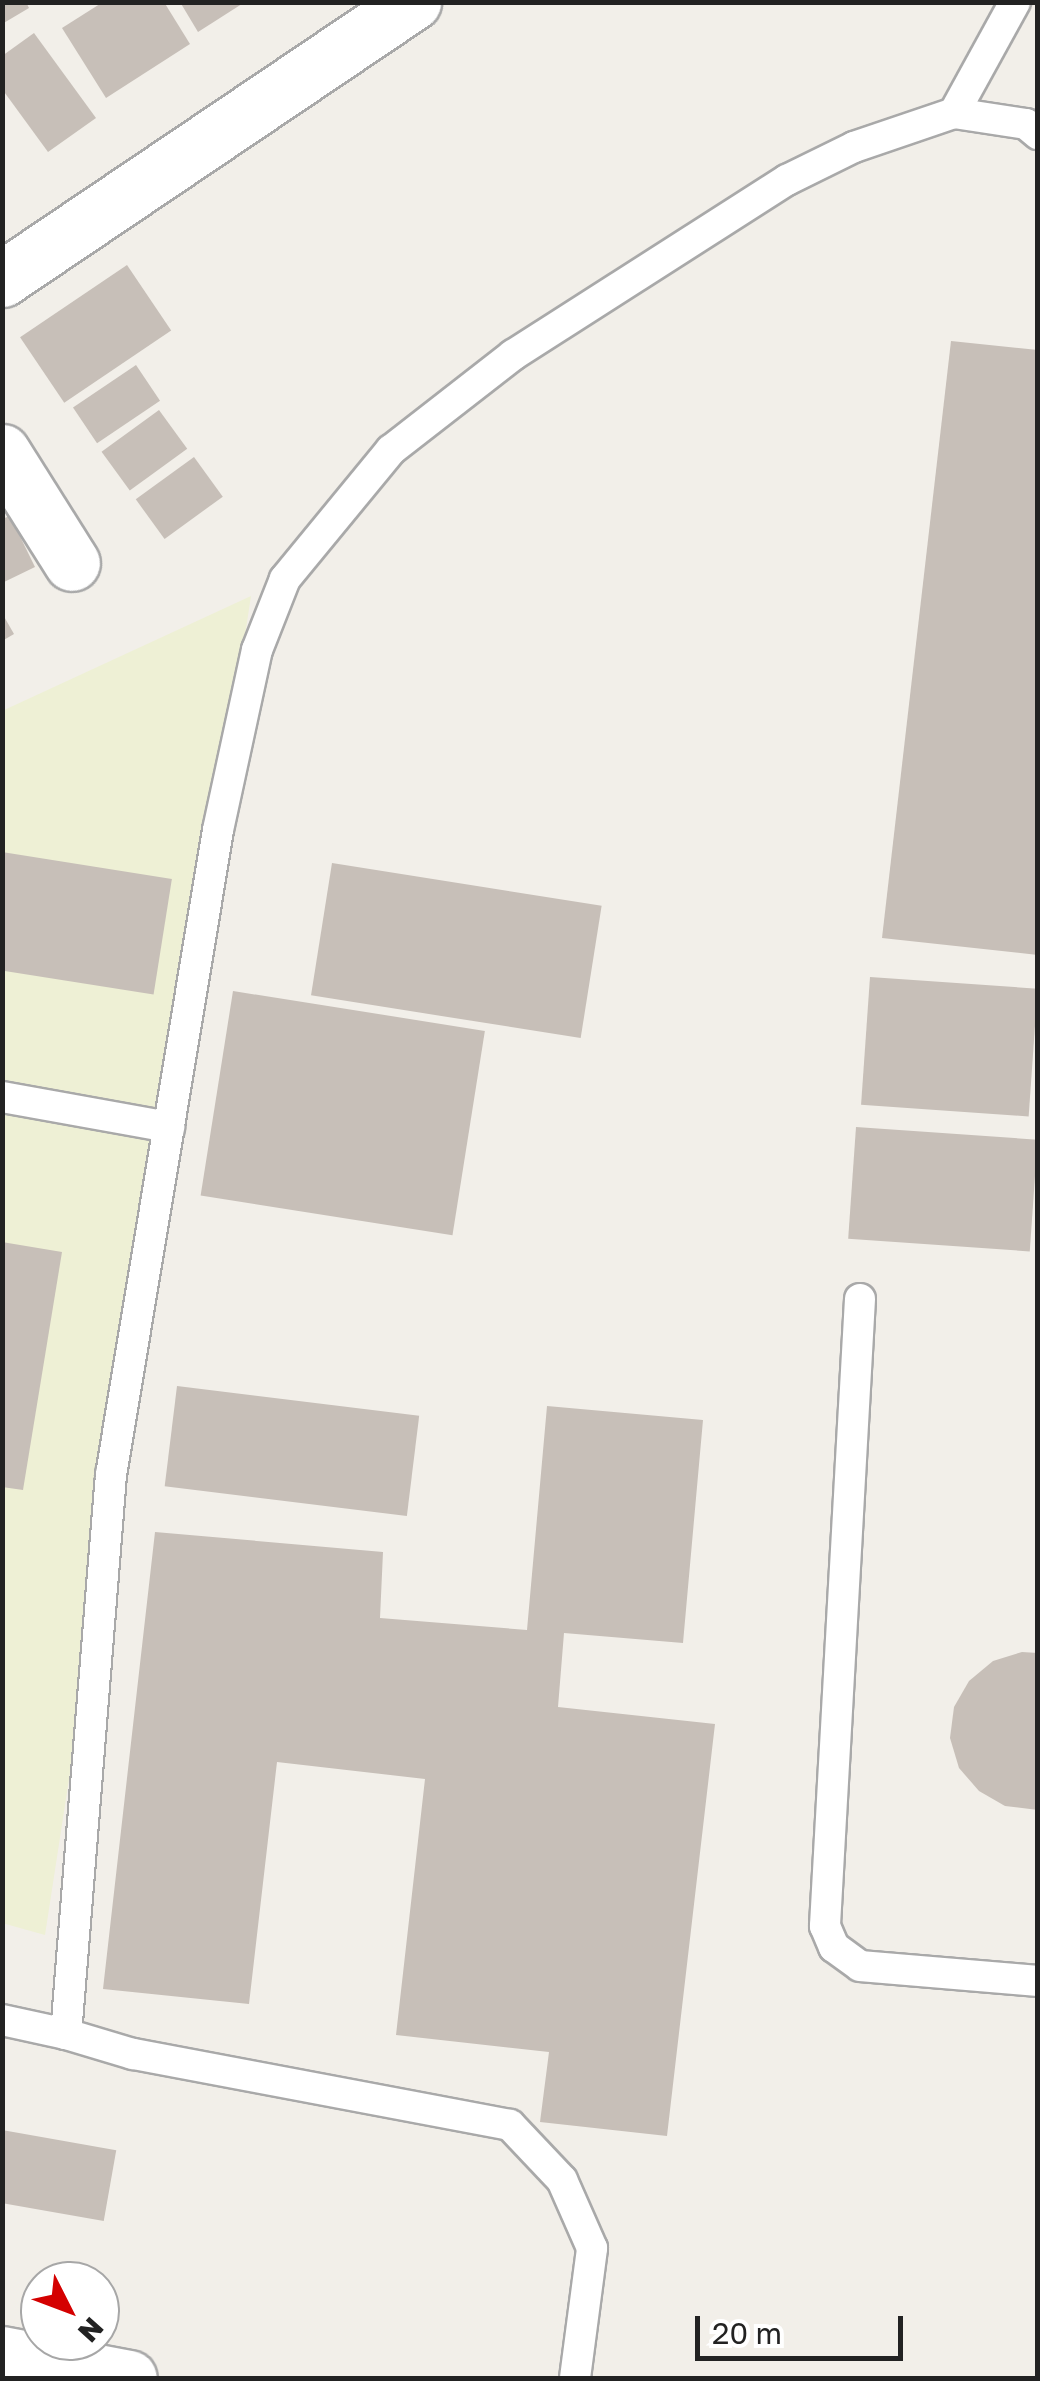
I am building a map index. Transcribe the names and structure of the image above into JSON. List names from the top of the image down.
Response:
{
  "scale_bar": "20 m",
  "north": "bottom right"
}
